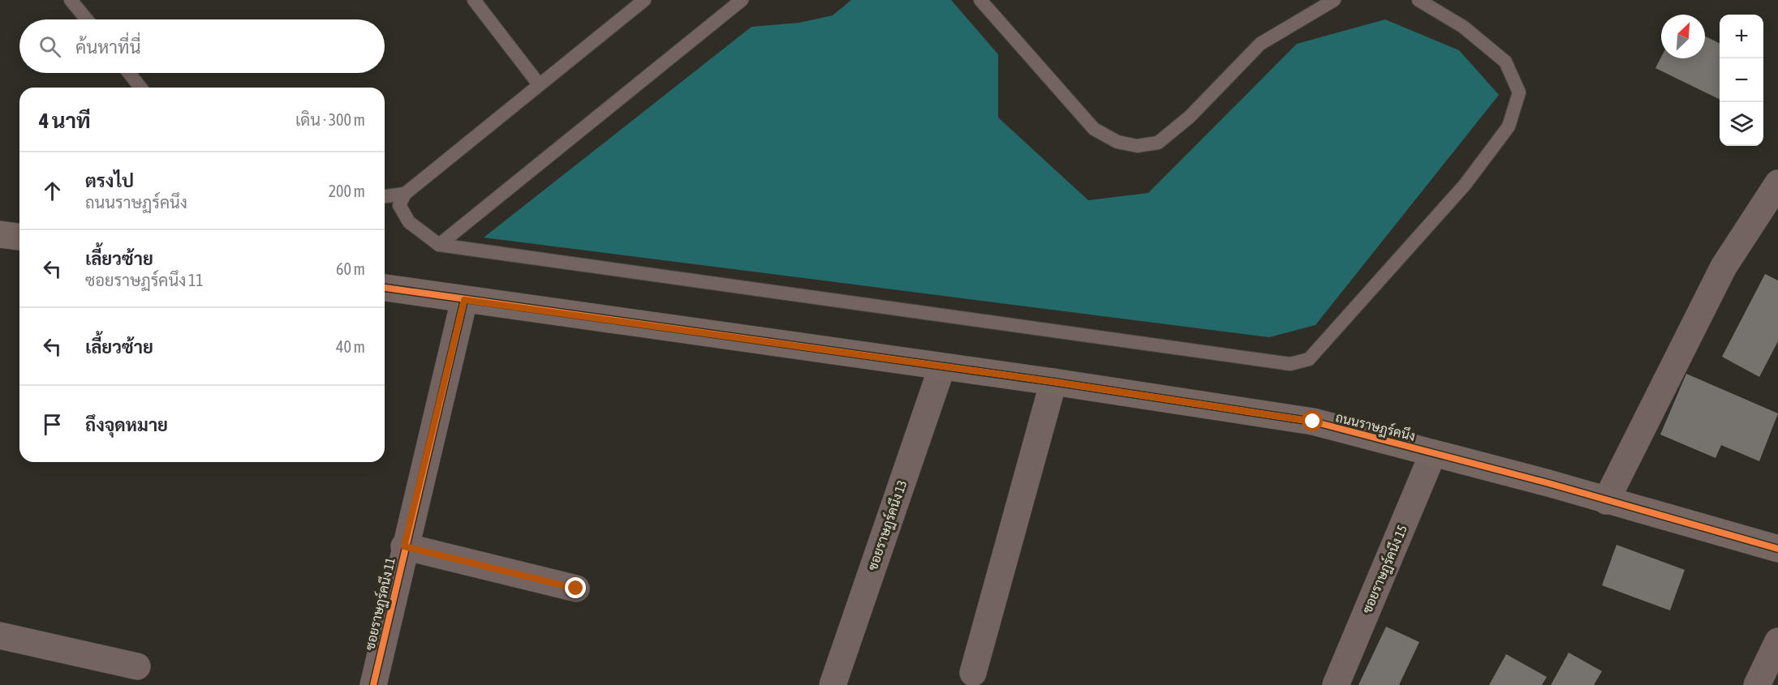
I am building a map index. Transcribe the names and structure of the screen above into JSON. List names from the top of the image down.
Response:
{
  "streets": {
    "street": [
      "ถนนราษฏร์คนึง",
      "ซอยราษฏร์คนึง 13",
      "ซอยราษฏร์คนึง 15",
      "ซอยราษฏร์คนึง 11"
    ]
  },
  "crossings": [
    ["ถนนราษฏร์คนึง", "ซอยราษฏร์คนึง 13"],
    ["ถนนราษฏร์คนึง", "ซอยราษฏร์คนึง 15"],
    ["ถนนราษฏร์คนึง", "ซอยราษฏร์คนึง 11"]
  ],
  "north": "top right",
  "page": {
    "map_buttons": ["+", "−"],
    "search": "ค้นหาที่นี่",
    "heading": ["4 นาที", "เดิน · 300 m"],
    "list": [
      ["ตรงไป", "ถนนราษฏร์คนึง", "200 m"],
      ["เลี้ยวซ้าย", "ซอยราษฏร์คนึง 11", "60 m"],
      ["เลี้ยวซ้าย", "40 m"],
      "ถึงจุดหมาย"
    ]
  }
}
